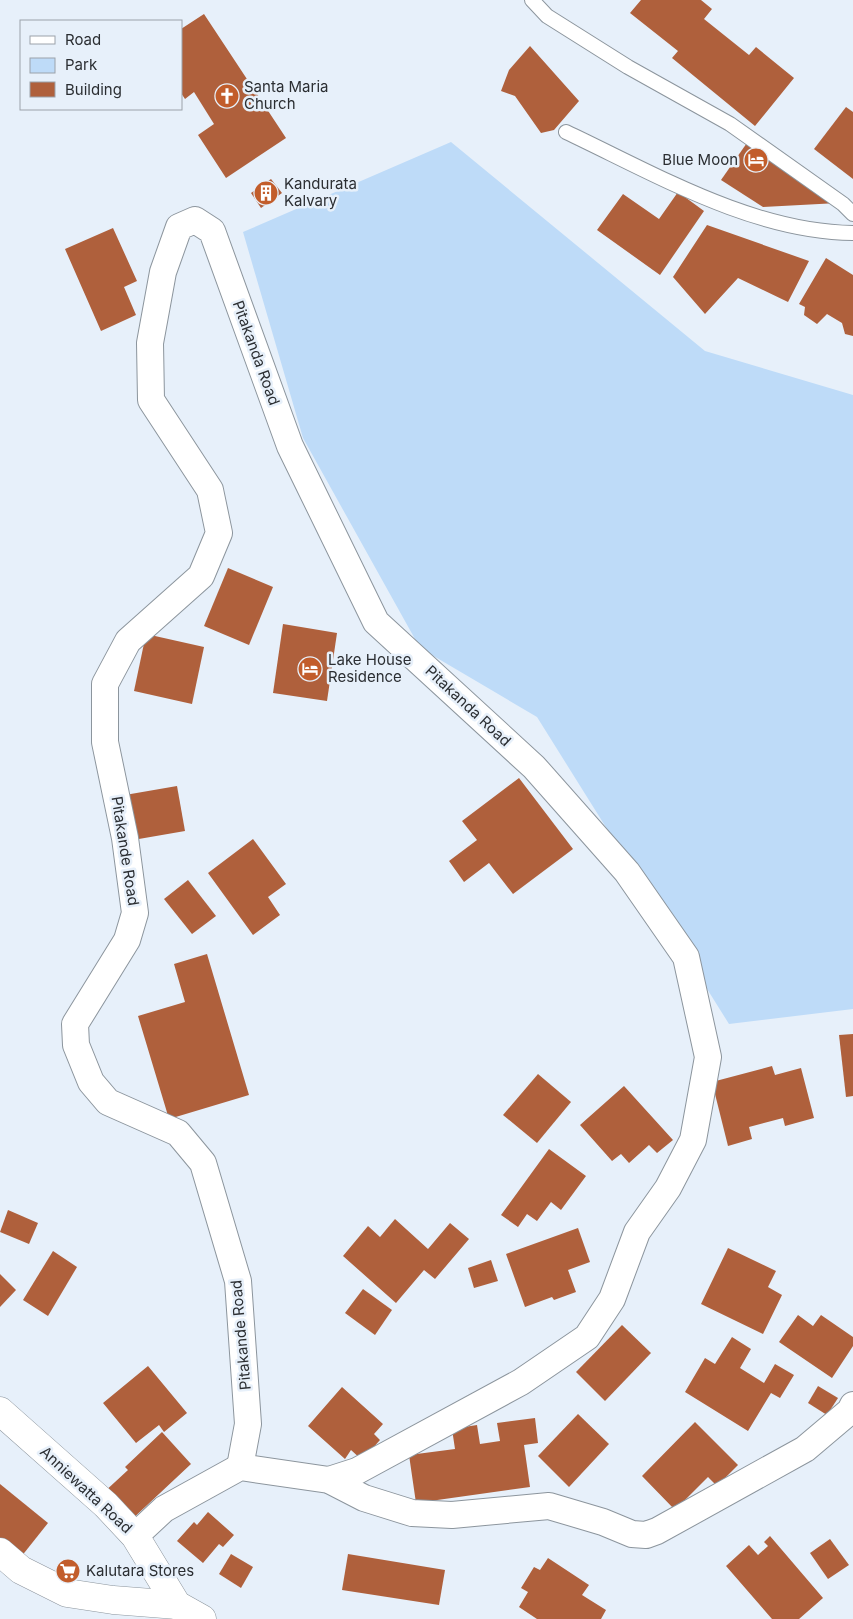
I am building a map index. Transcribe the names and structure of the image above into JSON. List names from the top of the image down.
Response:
{
  "streets": {
    "street": ["Pitakanda Road", "Pitakande Road", "Anniewatta Road"]
  },
  "crossings": [
    ["Pitakanda Road", "Pitakande Road"]
  ],
  "places": {
    "church": ["Santa Maria Church"],
    "hotel": ["Blue Moon", "Lake House Residence"],
    "building": ["Kandurata Kalvary"],
    "supermarket": ["Kalutara Stores"]
  },
  "legend": ["Road", "Park", "Building"]
}
